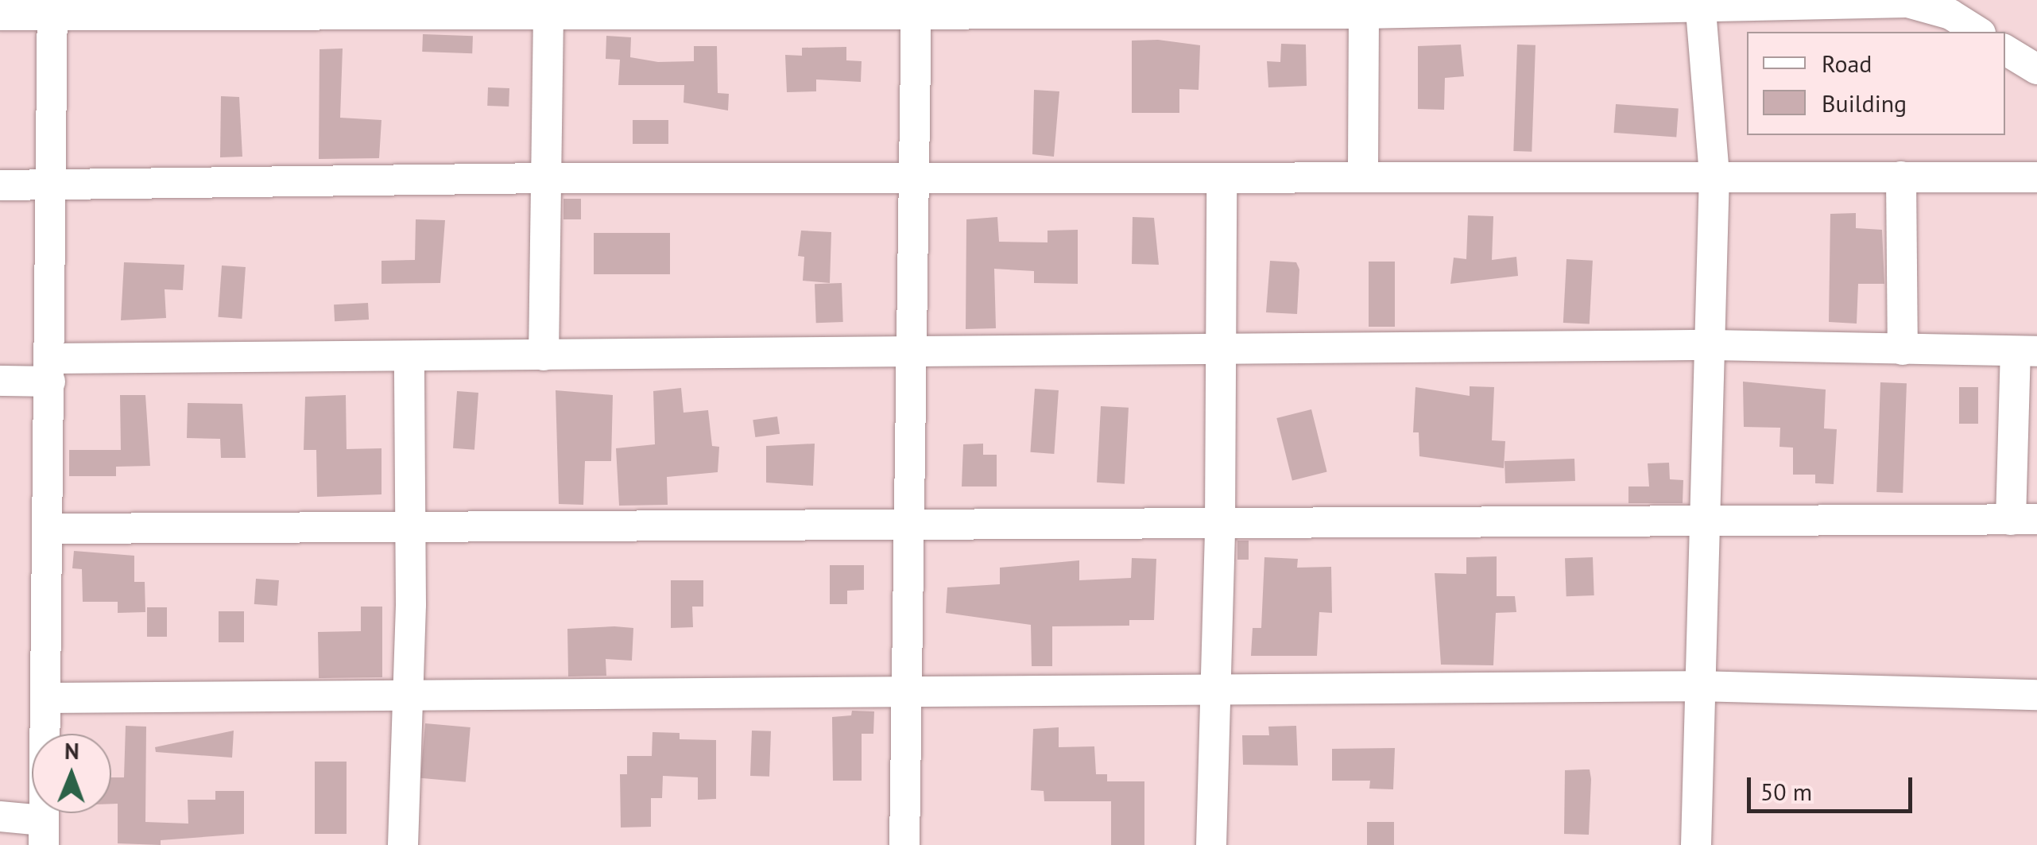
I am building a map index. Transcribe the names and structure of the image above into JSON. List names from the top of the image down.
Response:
{
  "legend": ["Road", "Building"],
  "scale_bar": "50 m",
  "north": "top"
}
